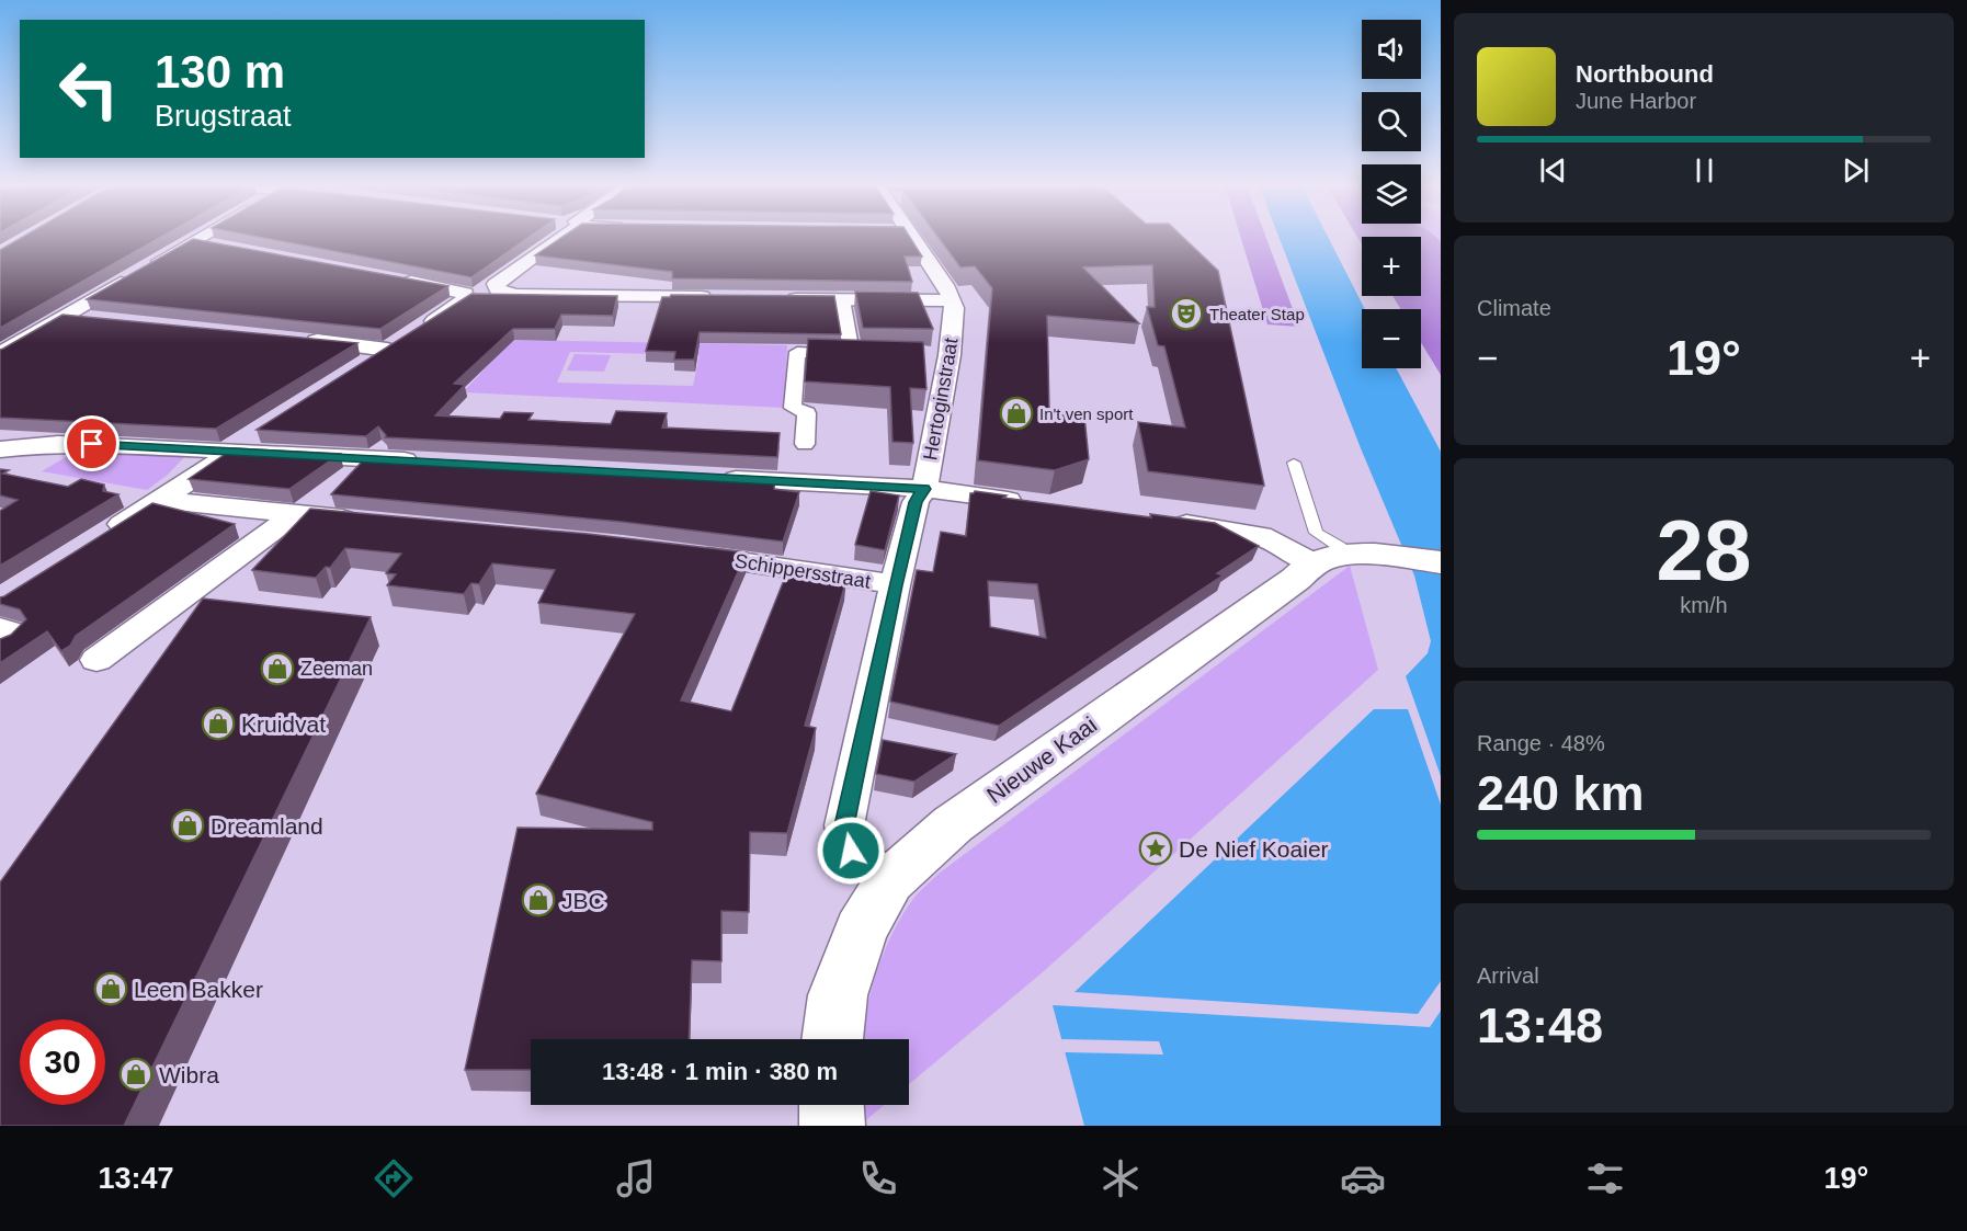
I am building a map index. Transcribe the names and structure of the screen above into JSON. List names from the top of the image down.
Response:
{
  "streets": {
    "street": ["Hertoginstraat", "Schippersstraat", "Nieuwe Kaai"]
  },
  "crossings": [
    ["Hertoginstraat", "Schippersstraat"],
    ["Hertoginstraat", "Nieuwe Kaai"]
  ],
  "places": {
    "theatre": ["Theater Stap"],
    "shop": [
      "In't ven sport",
      "Zeeman",
      "Kruidvat",
      "Dreamland",
      "JBC",
      "Leen Bakker",
      "Wibra"
    ],
    "place": ["De Nief Koaier"]
  },
  "page": {
    "map_buttons": ["+", "−"],
    "turn": ["130 m", "Brugstraat"],
    "song": ["Northbound", "June Harbor"],
    "tile": [
      "Climate",
      ["28", "km/h"],
      ["Range · 48%", "240 km"],
      ["Arrival", "13:48"]
    ],
    "heat": ["−", "19°", "+"],
    "limit": "30",
    "trip": "13:48 · 1 min · 380 m",
    "tabs": ["13:47", "19°"]
  }
}
